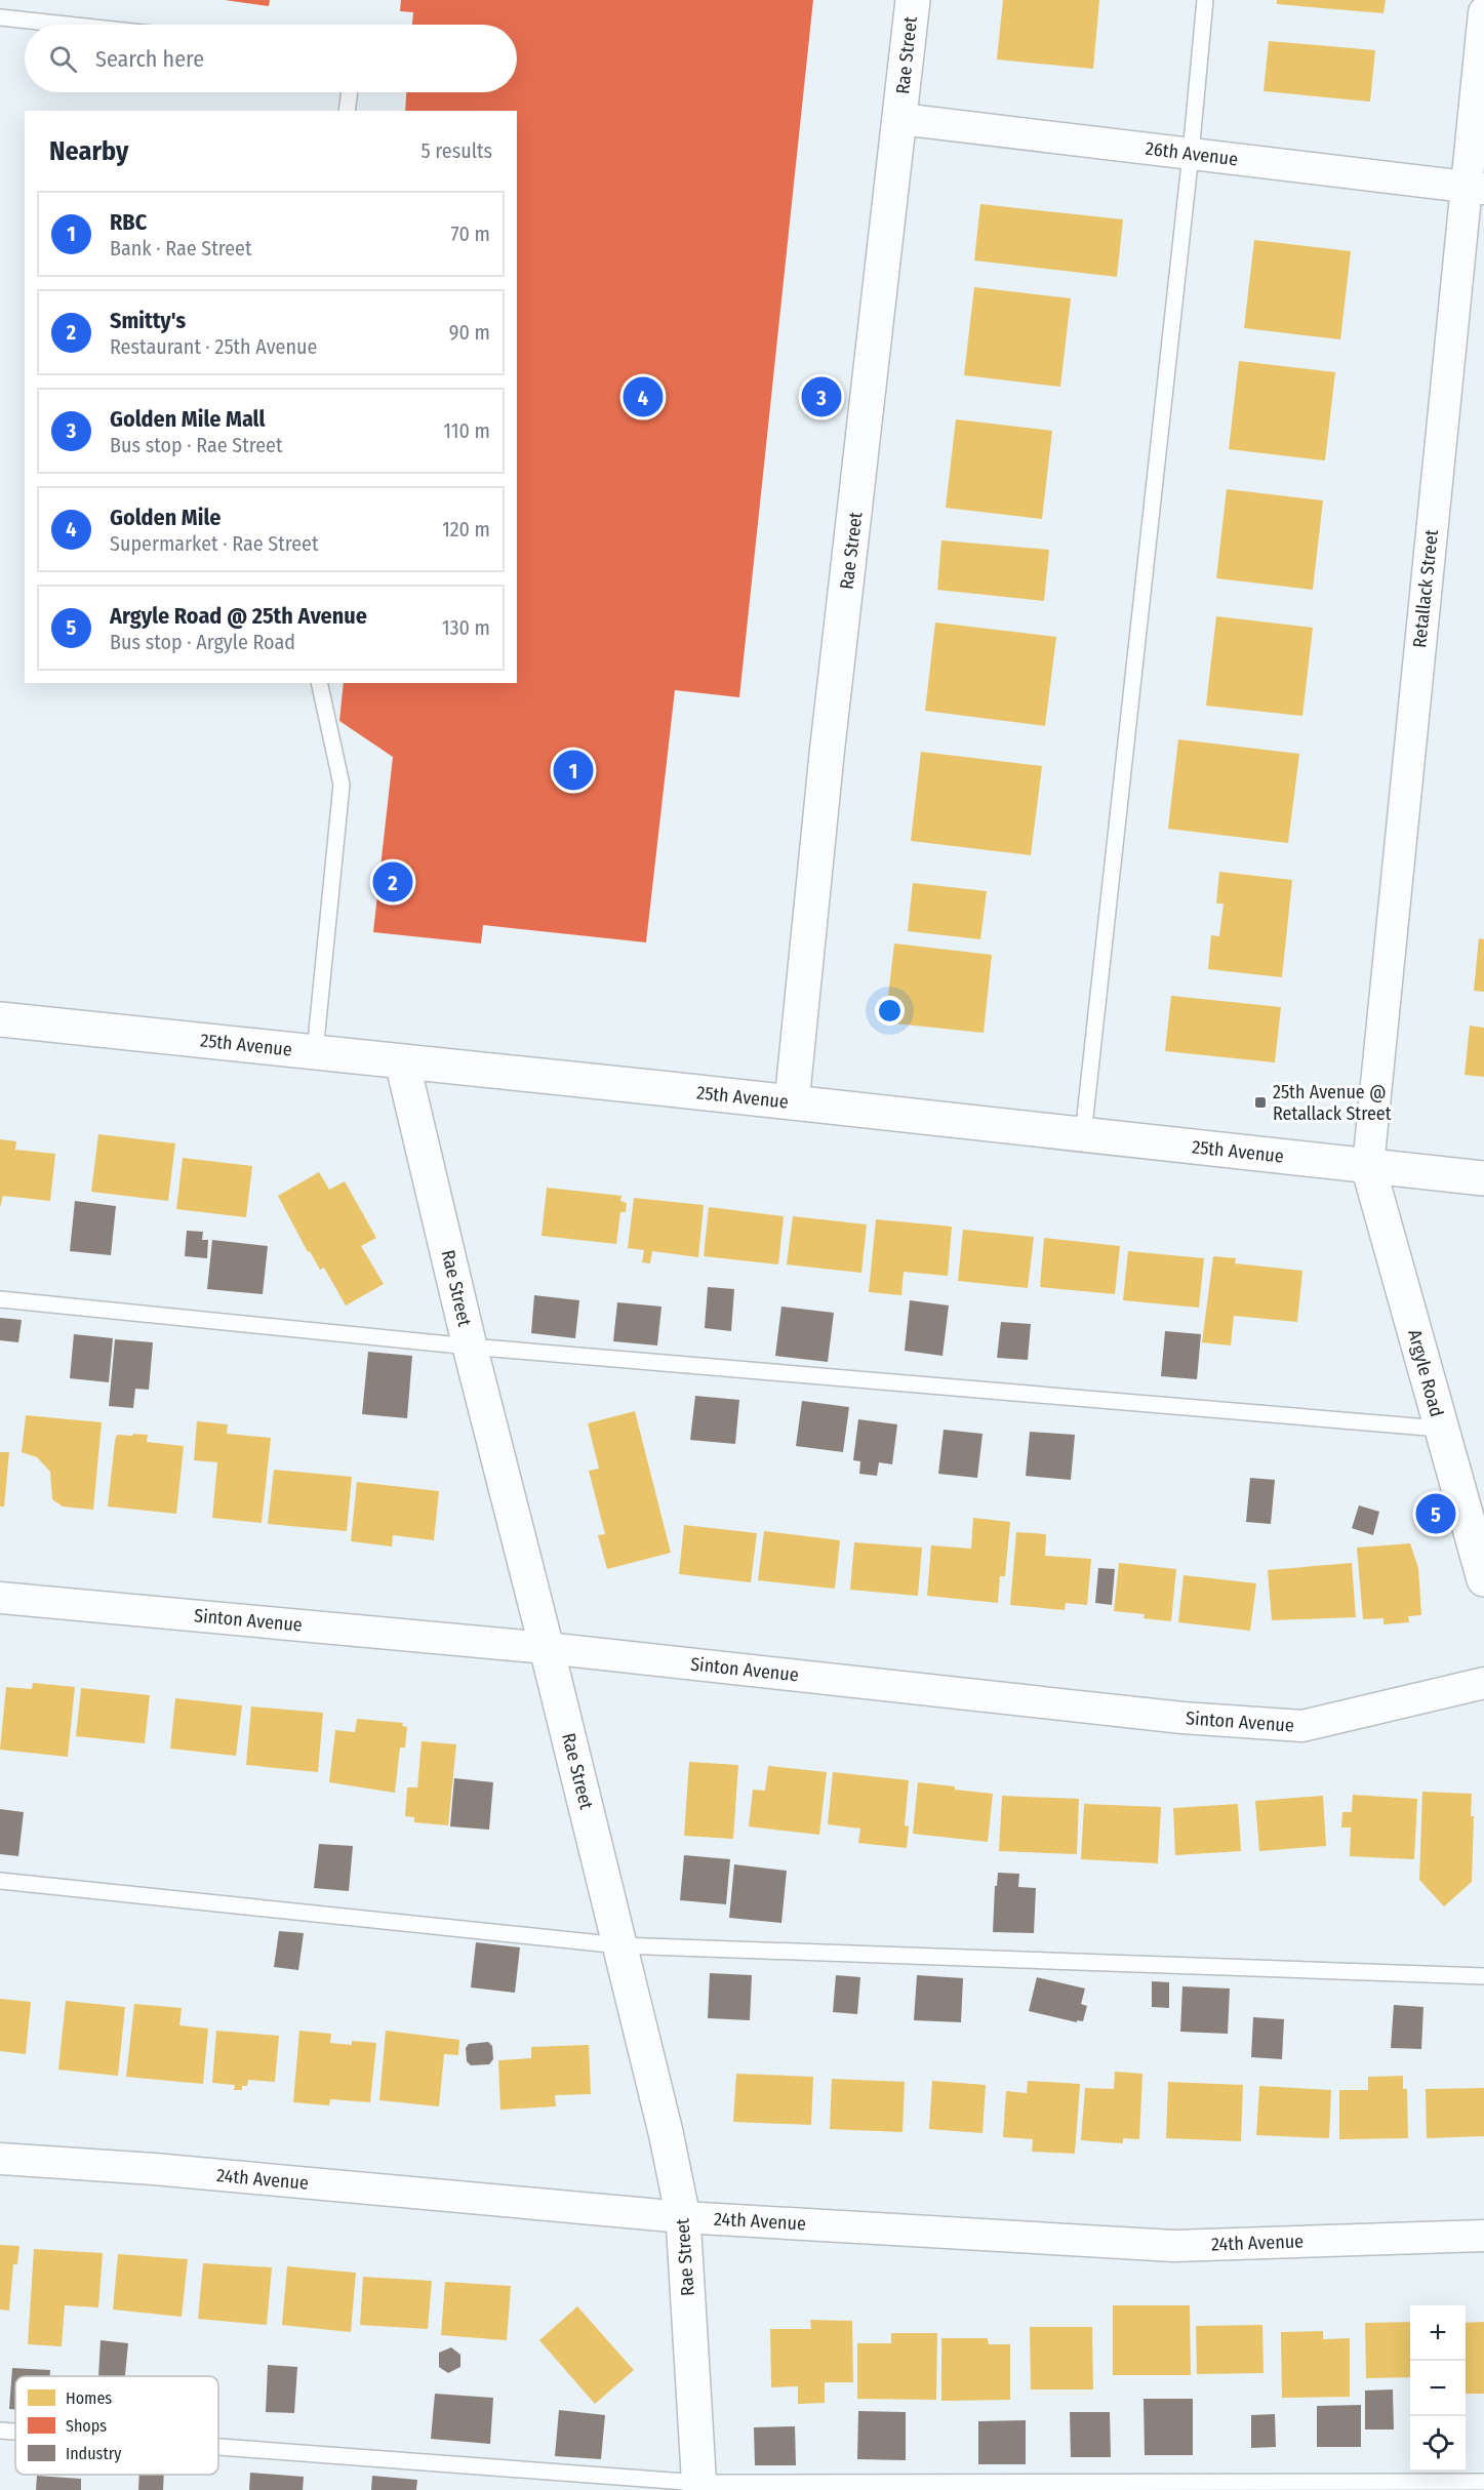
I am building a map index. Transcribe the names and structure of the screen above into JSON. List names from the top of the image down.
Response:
{
  "streets": {
    "street": [
      "Rae Street",
      "26th Avenue",
      "Retallack Street",
      "25th Avenue",
      "Argyle Road",
      "Sinton Avenue",
      "24th Avenue"
    ]
  },
  "crossings": [
    ["Rae Street", "26th Avenue"],
    ["Rae Street", "25th Avenue"],
    ["Rae Street", "Sinton Avenue"],
    ["Rae Street", "24th Avenue"],
    ["26th Avenue", "Retallack Street"],
    ["Retallack Street", "25th Avenue"],
    ["Retallack Street", "Argyle Road"],
    ["25th Avenue", "Argyle Road"]
  ],
  "places": {
    "transit": ["25th Avenue @ Retallack Street"]
  },
  "legend": ["Homes", "Shops", "Industry"],
  "page": {
    "search": "Search here",
    "heading": ["Nearby", "5 results"],
    "list": [
      {
        "mark": "1",
        "name": "RBC",
        "note": "Bank · Rae Street",
        "value": "70 m"
      },
      {
        "mark": "2",
        "name": "Smitty's",
        "note": "Restaurant · 25th Avenue",
        "value": "90 m"
      },
      {
        "mark": "3",
        "name": "Golden Mile Mall",
        "note": "Bus stop · Rae Street",
        "value": "110 m"
      },
      {
        "mark": "4",
        "name": "Golden Mile",
        "note": "Supermarket · Rae Street",
        "value": "120 m"
      },
      {
        "mark": "5",
        "name": "Argyle Road @ 25th Avenue",
        "note": "Bus stop · Argyle Road",
        "value": "130 m"
      }
    ],
    "pins": [
      "3",
      "4",
      "1",
      "2",
      "5"
    ],
    "map_buttons": ["+", "−"]
  }
}
